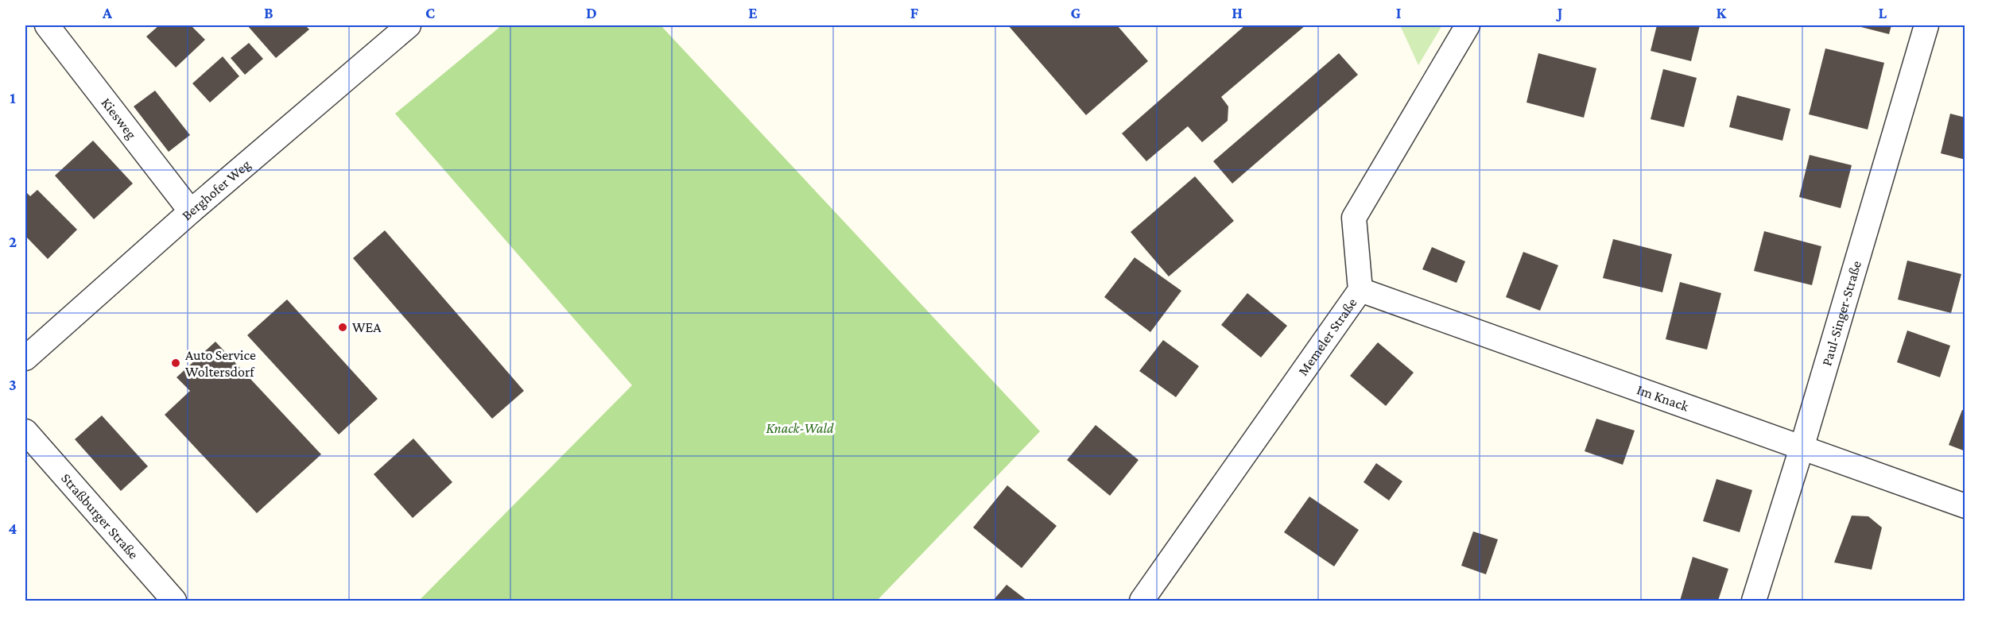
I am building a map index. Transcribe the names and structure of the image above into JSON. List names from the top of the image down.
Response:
{
  "streets": {
    "street": [
      "Kiesweg",
      "Berghofer Weg",
      "Paul-Singer-Straße",
      "Memeler Straße",
      "Im Knack",
      "Straßburger Straße"
    ]
  },
  "crossings": [
    ["Kiesweg", "Berghofer Weg"],
    ["Paul-Singer-Straße", "Im Knack"],
    ["Memeler Straße", "Im Knack"]
  ],
  "parks": ["Knack-Wald"],
  "places": ["WEA", "Auto Service Woltersdorf"],
  "grid": {
    "columns": [
      "A",
      "B",
      "C",
      "D",
      "E",
      "F",
      "G",
      "H",
      "I",
      "J",
      "K",
      "L"
    ],
    "rows": [
      "1",
      "2",
      "3",
      "4"
    ]
  }
}
